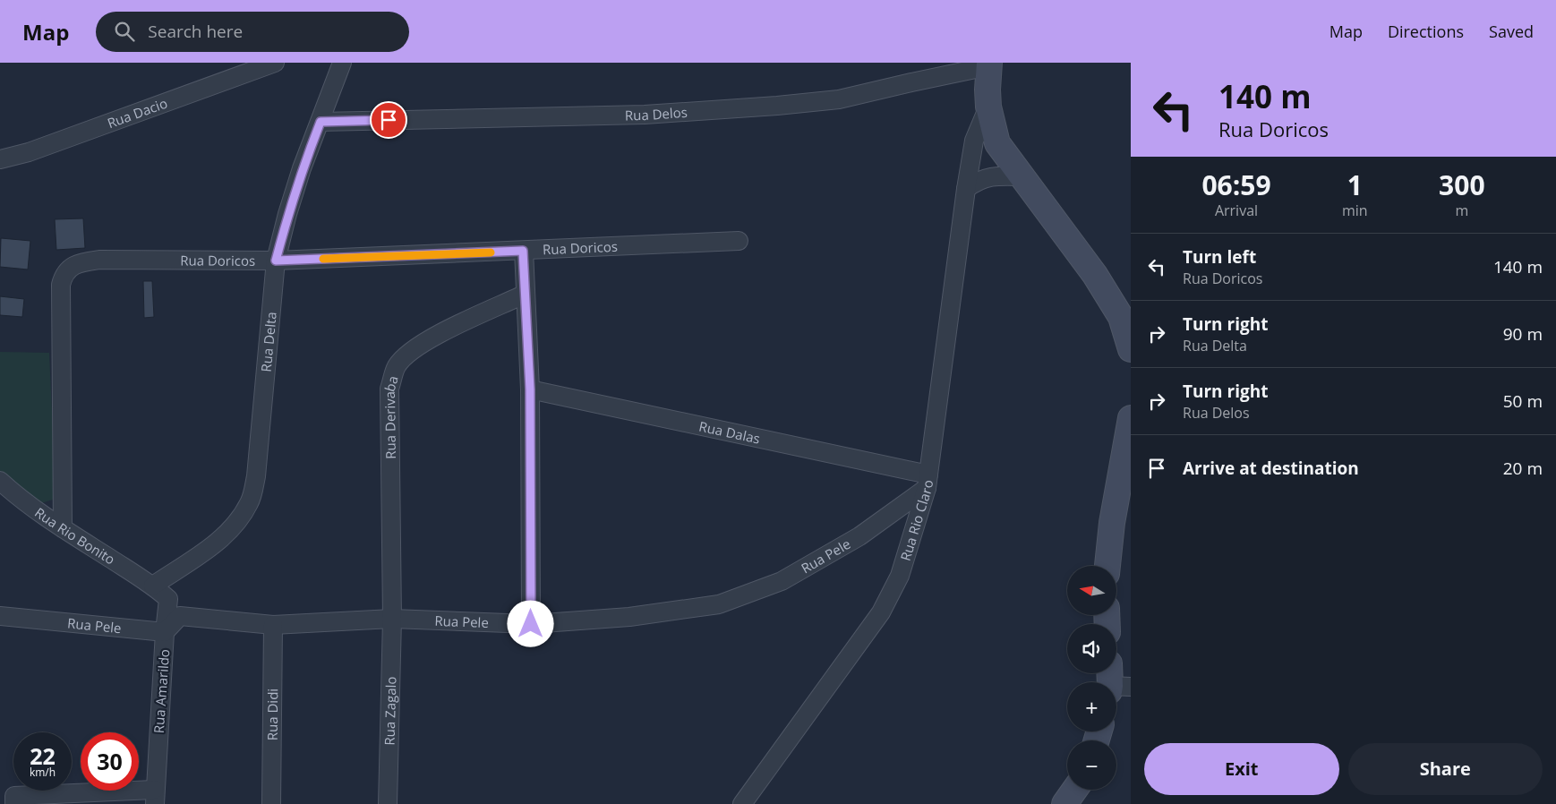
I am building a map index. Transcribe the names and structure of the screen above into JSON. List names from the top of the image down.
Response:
{
  "streets": {
    "street": [
      "Rua Dacio",
      "Rua Delos",
      "Rua Doricos",
      "Rua Delta",
      "Rua Derivaba",
      "Rua Dalas",
      "Rua Rio Claro",
      "Rua Rio Bonito",
      "Rua Pele",
      "Rua Amarildo",
      "Rua Zagalo",
      "Rua Didi"
    ]
  },
  "crossings": [
    ["Rua Delos", "Rua Delta"],
    ["Rua Doricos", "Rua Delta"],
    ["Rua Doricos", "Rua Rio Bonito"],
    ["Rua Delta", "Rua Rio Bonito"],
    ["Rua Delta", "Rua Amarildo"],
    ["Rua Derivaba", "Rua Pele"],
    ["Rua Derivaba", "Rua Zagalo"],
    ["Rua Dalas", "Rua Rio Claro"],
    ["Rua Dalas", "Rua Pele"],
    ["Rua Rio Claro", "Rua Pele"],
    ["Rua Rio Bonito", "Rua Amarildo"],
    ["Rua Pele", "Rua Amarildo"],
    ["Rua Pele", "Rua Zagalo"],
    ["Rua Pele", "Rua Didi"]
  ],
  "north": "left",
  "page": {
    "header": "Map",
    "search": "Search here",
    "nav": ["Map", "Directions", "Saved"],
    "turn": ["140 m", "Rua Doricos"],
    "eta": [
      "06:59",
      "Arrival",
      "1",
      "min",
      "300",
      "m"
    ],
    "list": [
      {
        "name": "Turn left",
        "note": "Rua Doricos",
        "value": "140 m"
      },
      {
        "name": "Turn right",
        "note": "Rua Delta",
        "value": "90 m"
      },
      {
        "name": "Turn right",
        "note": "Rua Delos",
        "value": "50 m"
      },
      {
        "name": "Arrive at destination",
        "value": "20 m"
      }
    ],
    "map_buttons": ["+", "−"],
    "speed": "22 km/h",
    "limit": "30",
    "buttons": ["Exit", "Share"]
  }
}
